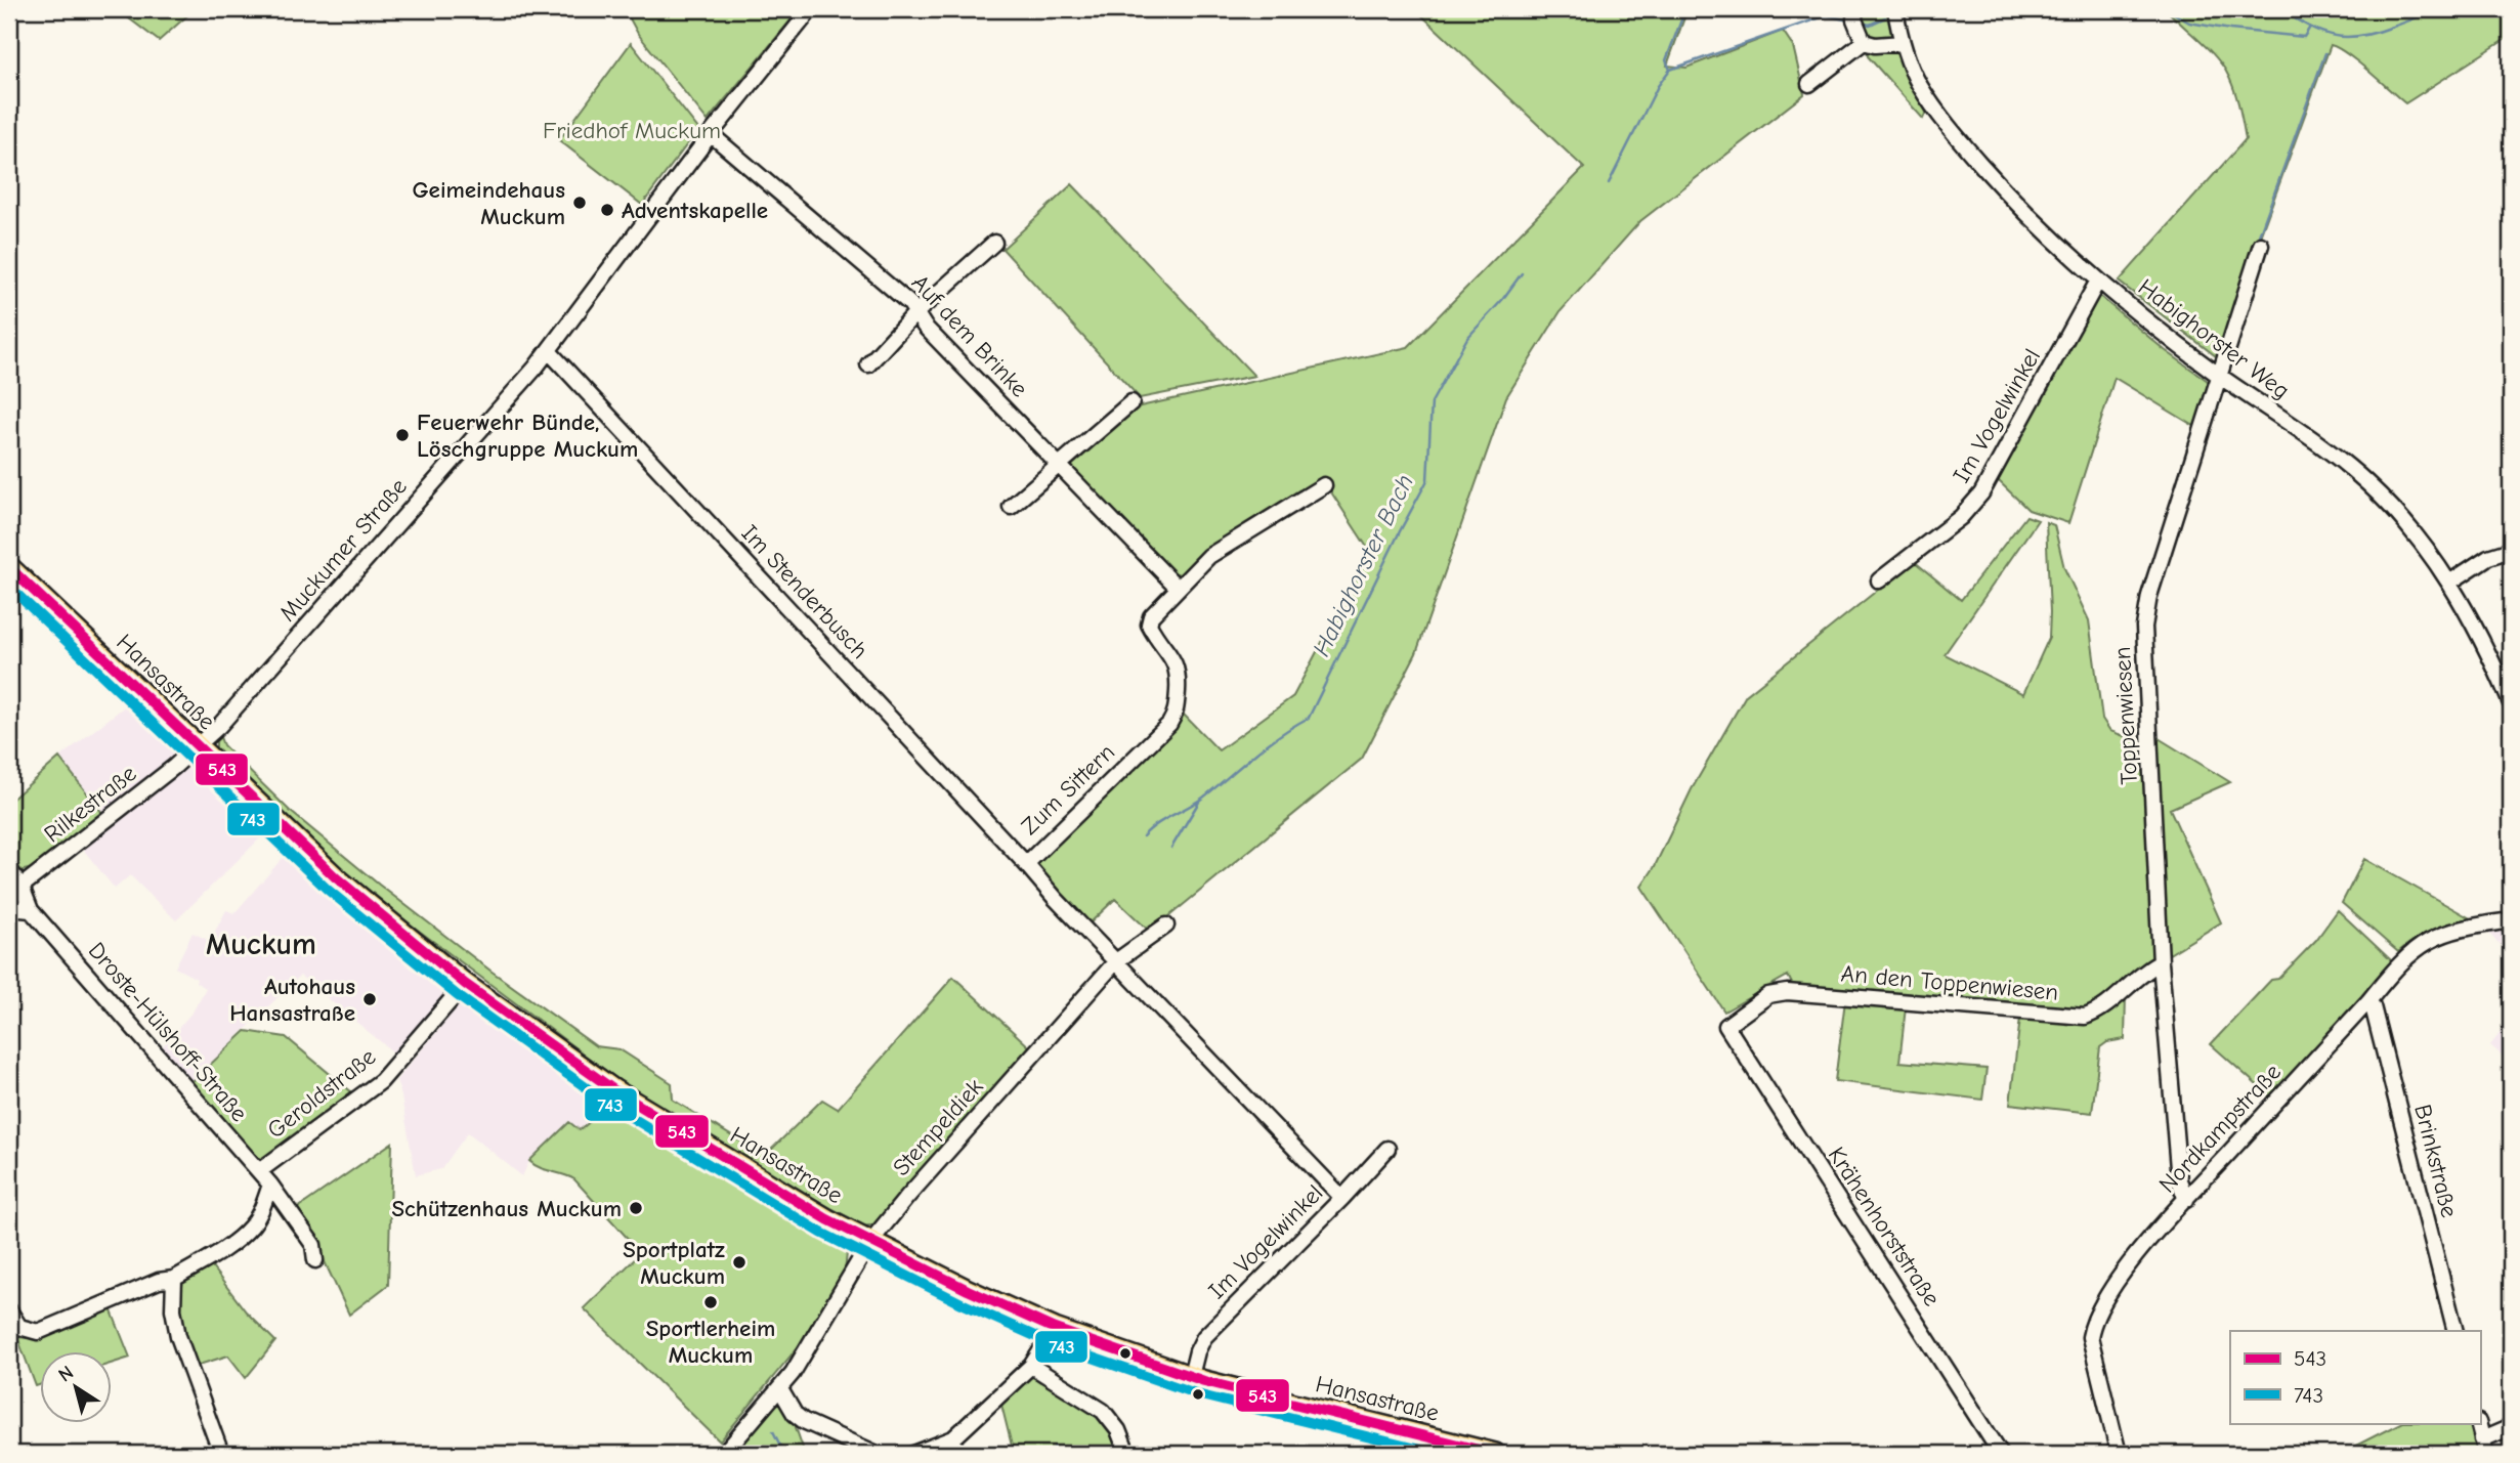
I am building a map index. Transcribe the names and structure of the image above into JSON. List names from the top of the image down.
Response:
{
  "streets": {
    "main road": ["Hansastraße"],
    "street": [
      "Auf dem Brinke",
      "Habighorster Weg",
      "Im Vogelwinkel",
      "Muckumer Straße",
      "Im Stenderbusch",
      "Toppenwiesen",
      "Zum Sittern",
      "Rilkestraße",
      "An den Toppenwiesen",
      "Droste-Hülshoff-Straße",
      "Geroldstraße",
      "Stempeldiek",
      "Nordkampstraße",
      "Brinkstraße",
      "Krähenhorststraße"
    ]
  },
  "crossings": [
    ["Auf dem Brinke", "Muckumer Straße"],
    ["Auf dem Brinke", "Zum Sittern"],
    ["Habighorster Weg", "Im Vogelwinkel"],
    ["Habighorster Weg", "Toppenwiesen"],
    ["Im Vogelwinkel", "Hansastraße"],
    ["Im Vogelwinkel", "Zum Sittern"],
    ["Muckumer Straße", "Im Stenderbusch"],
    ["Muckumer Straße", "Hansastraße"],
    ["Muckumer Straße", "Rilkestraße"],
    ["Im Stenderbusch", "Zum Sittern"],
    ["Hansastraße", "Rilkestraße"],
    ["Hansastraße", "Geroldstraße"],
    ["Hansastraße", "Stempeldiek"],
    ["Toppenwiesen", "An den Toppenwiesen"],
    ["Toppenwiesen", "Nordkampstraße"],
    ["Zum Sittern", "Stempeldiek"],
    ["Rilkestraße", "Droste-Hülshoff-Straße"],
    ["An den Toppenwiesen", "Krähenhorststraße"],
    ["Droste-Hülshoff-Straße", "Geroldstraße"],
    ["Nordkampstraße", "Brinkstraße"]
  ],
  "districts": ["Muckum"],
  "water": ["Habighorster Bach"],
  "parks": ["Friedhof Muckum"],
  "places": [
    "Geimeindehaus Muckum",
    "Adventskapelle",
    "Feuerwehr Bünde, Löschgruppe Muckum",
    "Autohaus Hansastraße",
    "Schützenhaus Muckum",
    "Sportplatz Muckum",
    "Sportlerheim Muckum"
  ],
  "lines": ["transit line 543", "transit line 743"],
  "legend": ["543", "743"],
  "north": "top left"
}
